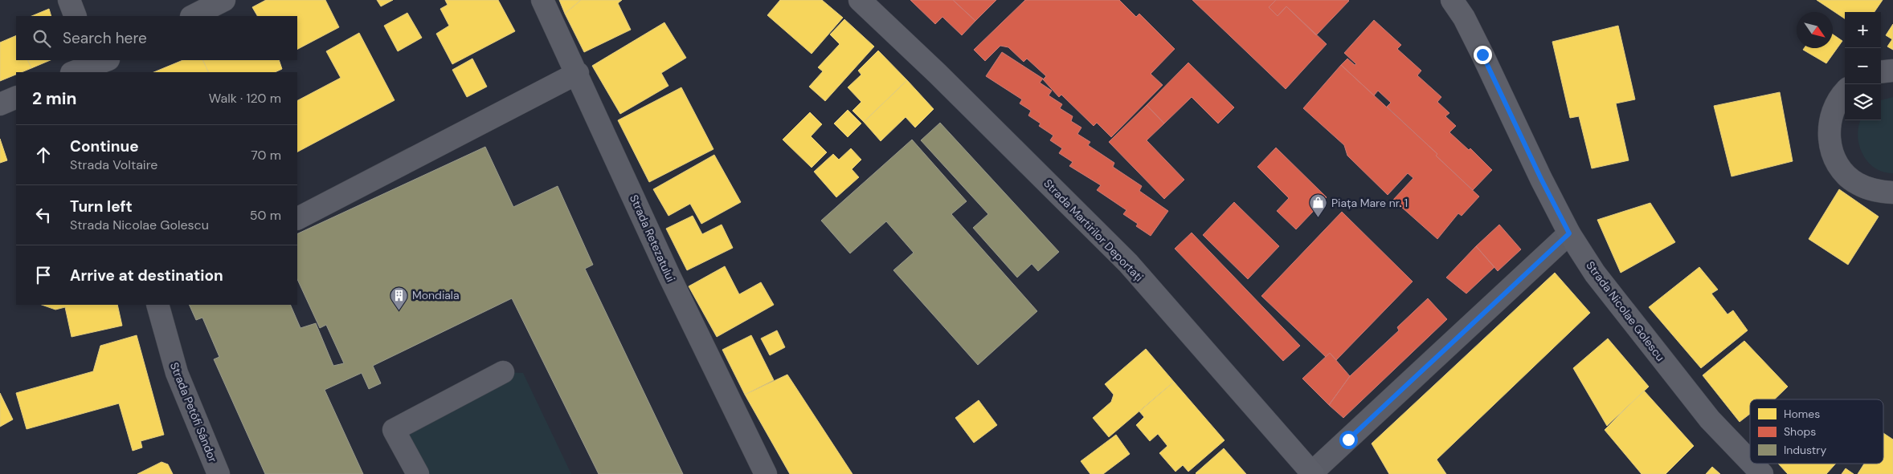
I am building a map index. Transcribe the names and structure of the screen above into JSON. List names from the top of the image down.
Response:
{
  "streets": {
    "main road": ["Strada Martirilor Deportați", "Strada Nicolae Golescu"],
    "street": ["Strada Retezatului", "Strada Petőfi Sándor"]
  },
  "places": {
    "shop": ["Piața Mare nr. 1"],
    "building": ["Mondiala"]
  },
  "legend": ["Homes", "Shops", "Industry"],
  "north": "bottom right",
  "page": {
    "map_buttons": ["+", "−"],
    "search": "Search here",
    "heading": ["2 min", "Walk · 120 m"],
    "list": [
      ["Continue", "Strada Voltaire", "70 m"],
      ["Turn left", "Strada Nicolae Golescu", "50 m"],
      "Arrive at destination"
    ]
  }
}
